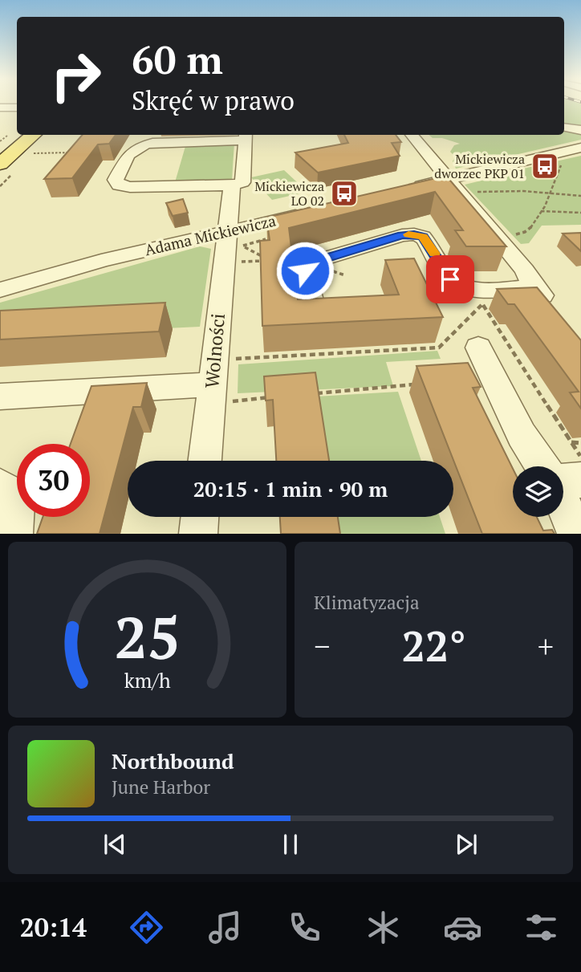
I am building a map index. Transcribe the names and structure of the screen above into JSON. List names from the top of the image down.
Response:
{
  "streets": {
    "street": ["Adama Mickiewicza", "Wolności"]
  },
  "crossings": [
    ["Adama Mickiewicza", "Wolności"]
  ],
  "places": {
    "bus stop": ["Mickiewicza dworzec PKP 01", "Mickiewicza LO 02"]
  },
  "page": {
    "turn": ["60 m", "Skręć w prawo"],
    "limit": "30",
    "trip": "20:15 · 1 min · 90 m",
    "tile": "Klimatyzacja",
    "heat": ["−", "22°", "+"],
    "song": ["Northbound", "June Harbor"],
    "tabs": "20:14",
    "gauge": ["25", "km/h"]
  }
}
